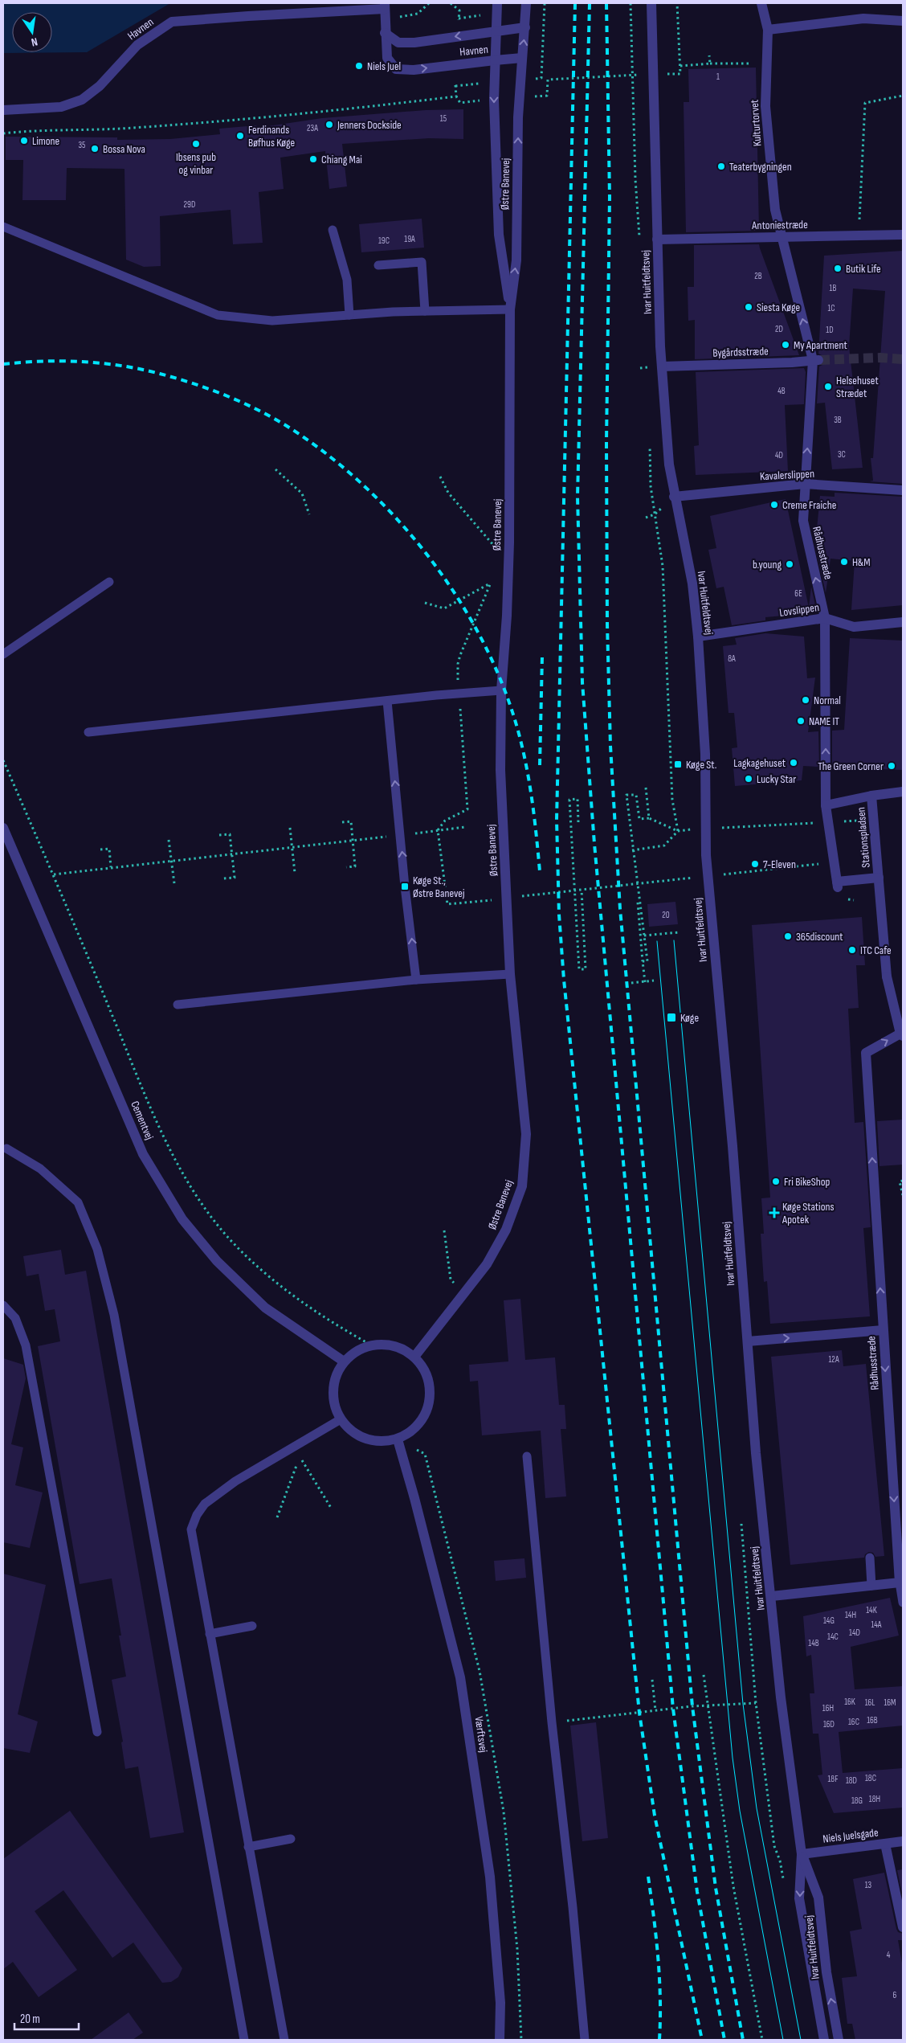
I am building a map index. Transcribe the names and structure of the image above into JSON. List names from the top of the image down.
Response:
{
  "streets": {
    "street": [
      "Havnen",
      "Kulturtorvet",
      "Østre Banevej",
      "Antoniestræde",
      "Ivar Huitfeldtsvej",
      "Bygårdsstræde",
      "Kavalerslippen",
      "Rådhusstræde",
      "Lovslippen",
      "Stationspladsen",
      "Cementvej",
      "Værftsvej",
      "Niels Juelsgade"
    ]
  },
  "crossings": [
    ["Havnen", "Østre Banevej"],
    ["Kulturtorvet", "Antoniestræde"],
    ["Kulturtorvet", "Rådhusstræde"],
    ["Østre Banevej", "Cementvej"],
    ["Østre Banevej", "Værftsvej"],
    ["Antoniestræde", "Ivar Huitfeldtsvej"],
    ["Antoniestræde", "Rådhusstræde"],
    ["Ivar Huitfeldtsvej", "Bygårdsstræde"],
    ["Ivar Huitfeldtsvej", "Kavalerslippen"],
    ["Ivar Huitfeldtsvej", "Lovslippen"],
    ["Ivar Huitfeldtsvej", "Niels Juelsgade"],
    ["Bygårdsstræde", "Rådhusstræde"],
    ["Kavalerslippen", "Rådhusstræde"],
    ["Rådhusstræde", "Lovslippen"],
    ["Rådhusstræde", "Stationspladsen"],
    ["Cementvej", "Værftsvej"]
  ],
  "places": {
    "other": [
      "Niels Juel",
      "Jenners Dockside",
      "Ferdinands Bøfhus Køge",
      "Limone",
      "Ibsens pub og vinbar",
      "Bossa Nova",
      "Chiang Mai",
      "Teaterbygningen",
      "Butik Life",
      "Siesta Køge",
      "My Apartment",
      "Helsehuset Strædet",
      "Creme Fraiche",
      "H&M",
      "b.young",
      "Normal",
      "NAME IT",
      "Lagkagehuset",
      "The Green Corner",
      "Lucky Star",
      "7-Eleven",
      "365discount",
      "ITC Cafe",
      "Fri BikeShop"
    ],
    "transit": ["Køge St.", "Køge St., Østre Banevej", "Køge"],
    "health": ["Køge Stations Apotek"]
  },
  "house_numbers": [
    "1",
    "15",
    "23A",
    "35",
    "29D",
    "19A",
    "19C",
    "2B",
    "1B",
    "1C",
    "2D",
    "1D",
    "4B",
    "3B",
    "3C",
    "4D",
    "6E",
    "8A",
    "20",
    "12A",
    "14K",
    "14H",
    "14G",
    "14A",
    "14D",
    "14C",
    "14B",
    "16K",
    "16L",
    "16M",
    "16H",
    "16B",
    "16C",
    "16D",
    "18C",
    "18F",
    "18D",
    "18H",
    "18G",
    "13",
    "4",
    "6"
  ],
  "scale_bar": "20 m",
  "north": "bottom"
}
